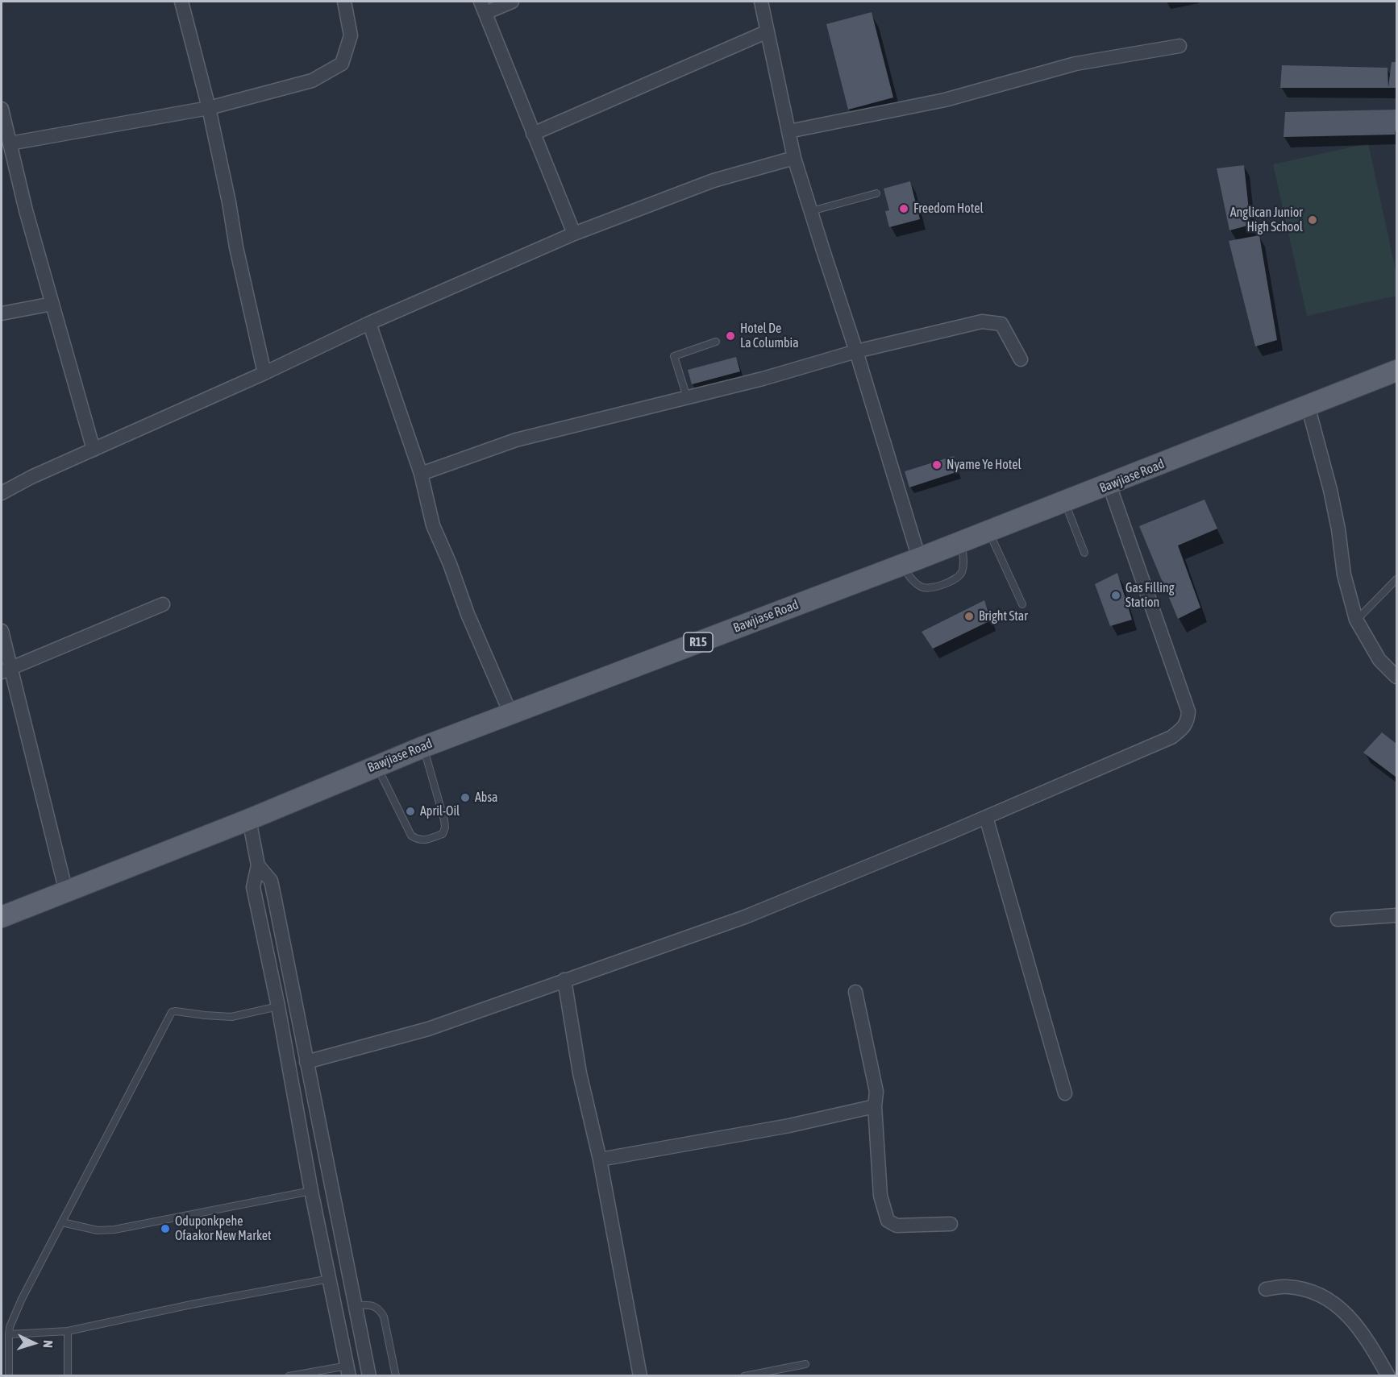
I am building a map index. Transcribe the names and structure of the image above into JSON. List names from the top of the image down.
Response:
{
  "streets": {
    "main road": ["Bawjiase Road", "R15"]
  },
  "places": [
    "Freedom Hotel",
    "Anglican Junior High School",
    "Hotel De La Columbia",
    "Nyame Ye Hotel",
    "Gas Filling Station",
    "Bright Star",
    "Absa",
    "April-Oil",
    "Oduponkpehe Ofaakor New Market"
  ],
  "north": "right"
}
